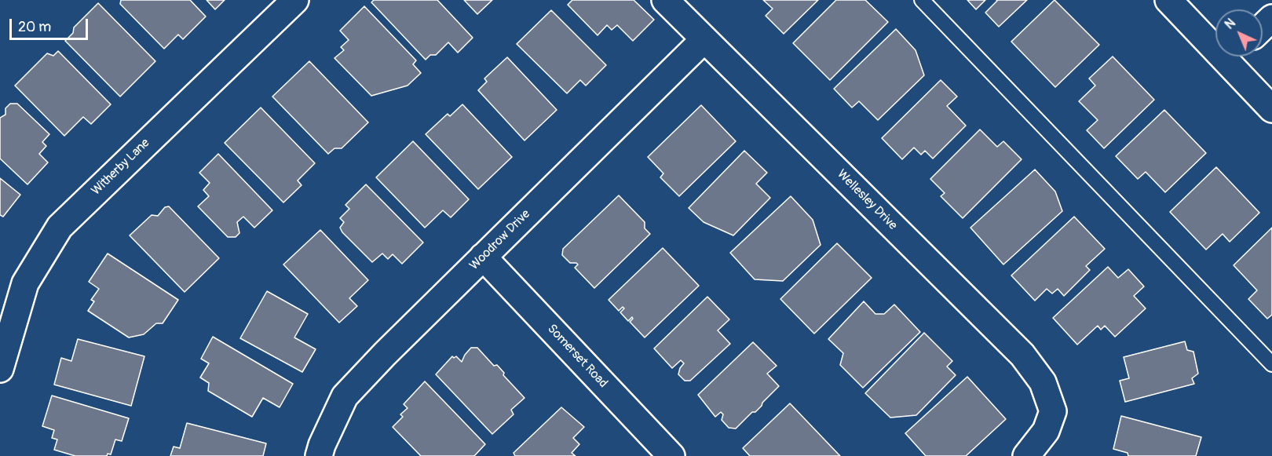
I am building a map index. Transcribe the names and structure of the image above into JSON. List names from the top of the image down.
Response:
{
  "streets": {
    "street": [
      "Witherby Lane",
      "Wellesley Drive",
      "Woodrow Drive",
      "Somerset Road"
    ]
  },
  "crossings": [
    ["Wellesley Drive", "Woodrow Drive"],
    ["Woodrow Drive", "Somerset Road"]
  ],
  "scale_bar": "20 m",
  "north": "top left"
}
